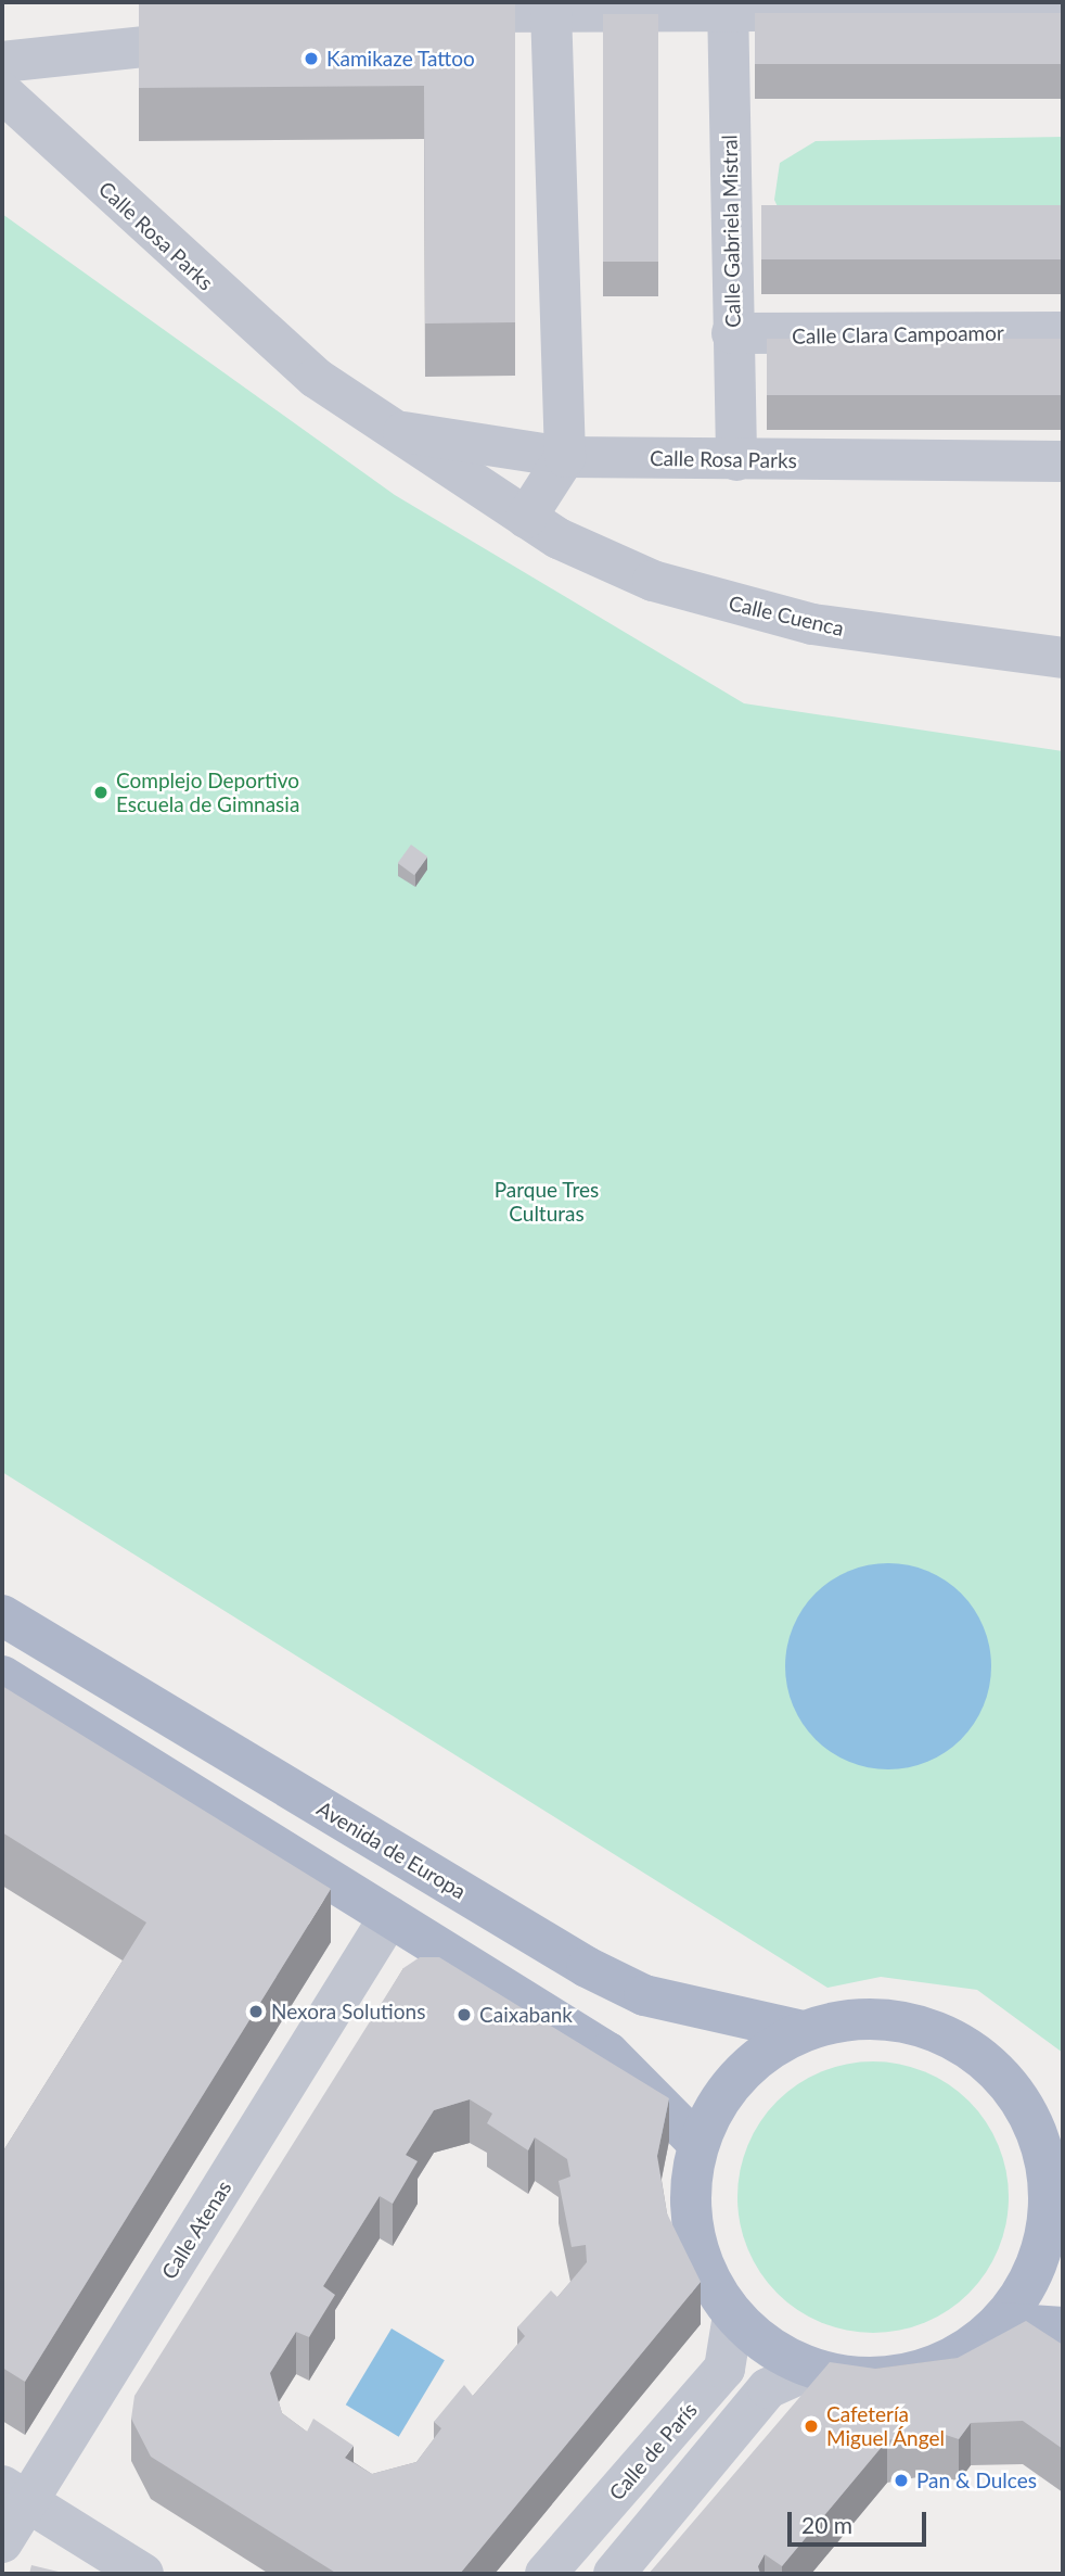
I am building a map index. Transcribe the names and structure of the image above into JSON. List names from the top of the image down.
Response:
{
  "streets": {
    "main road": ["Avenida de Europa"],
    "street": [
      "Calle Gabriela Mistral",
      "Calle Rosa Parks",
      "Calle Clara Campoamor",
      "Calle Cuenca",
      "Calle Atenas",
      "Calle de París"
    ]
  },
  "crossings": [
    ["Calle Gabriela Mistral", "Calle Rosa Parks"],
    ["Calle Gabriela Mistral", "Calle Clara Campoamor"],
    ["Calle Rosa Parks", "Calle Cuenca"],
    ["Avenida de Europa", "Calle de París"]
  ],
  "parks": ["Parque Tres Culturas"],
  "places": [
    "Kamikaze Tattoo",
    "Complejo Deportivo Escuela de Gimnasia",
    "Nexora Solutions",
    "Caixabank",
    "Cafetería Miguel Ángel",
    "Pan & Dulces"
  ],
  "scale_bar": "20 m"
}
